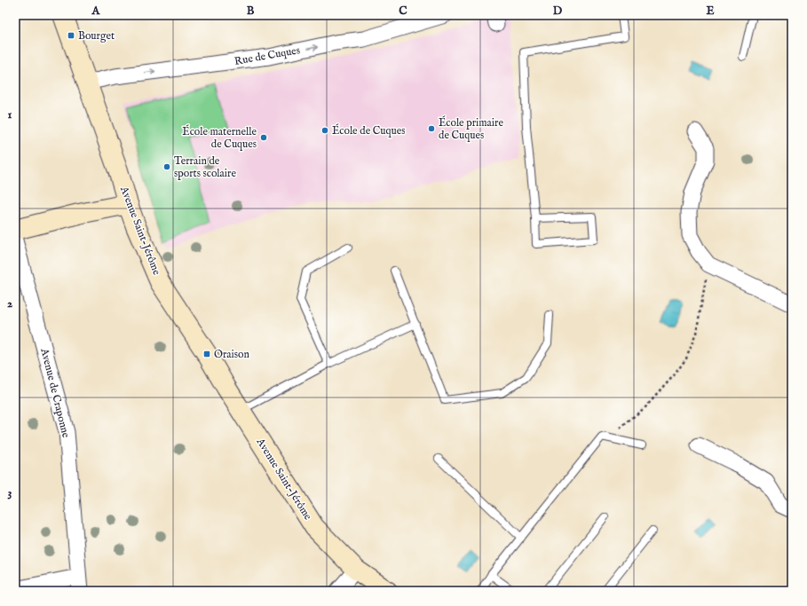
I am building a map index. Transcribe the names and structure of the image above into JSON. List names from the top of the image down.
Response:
{
  "streets": {
    "street": ["Rue de Cuques", "Avenue Saint-Jérôme", "Avenue de Craponne"]
  },
  "crossings": [
    ["Rue de Cuques", "Avenue Saint-Jérôme"]
  ],
  "one_way": ["Rue de Cuques"],
  "places": {
    "transit": ["Bourget", "Oraison"],
    "other": [
      "École primaire de Cuques",
      "École de Cuques",
      "École maternelle de Cuques",
      "Terrain de sports scolaire"
    ]
  },
  "grid": {
    "columns": [
      "A",
      "B",
      "C",
      "D",
      "E"
    ],
    "rows": ["1", "2", "3"]
  }
}
